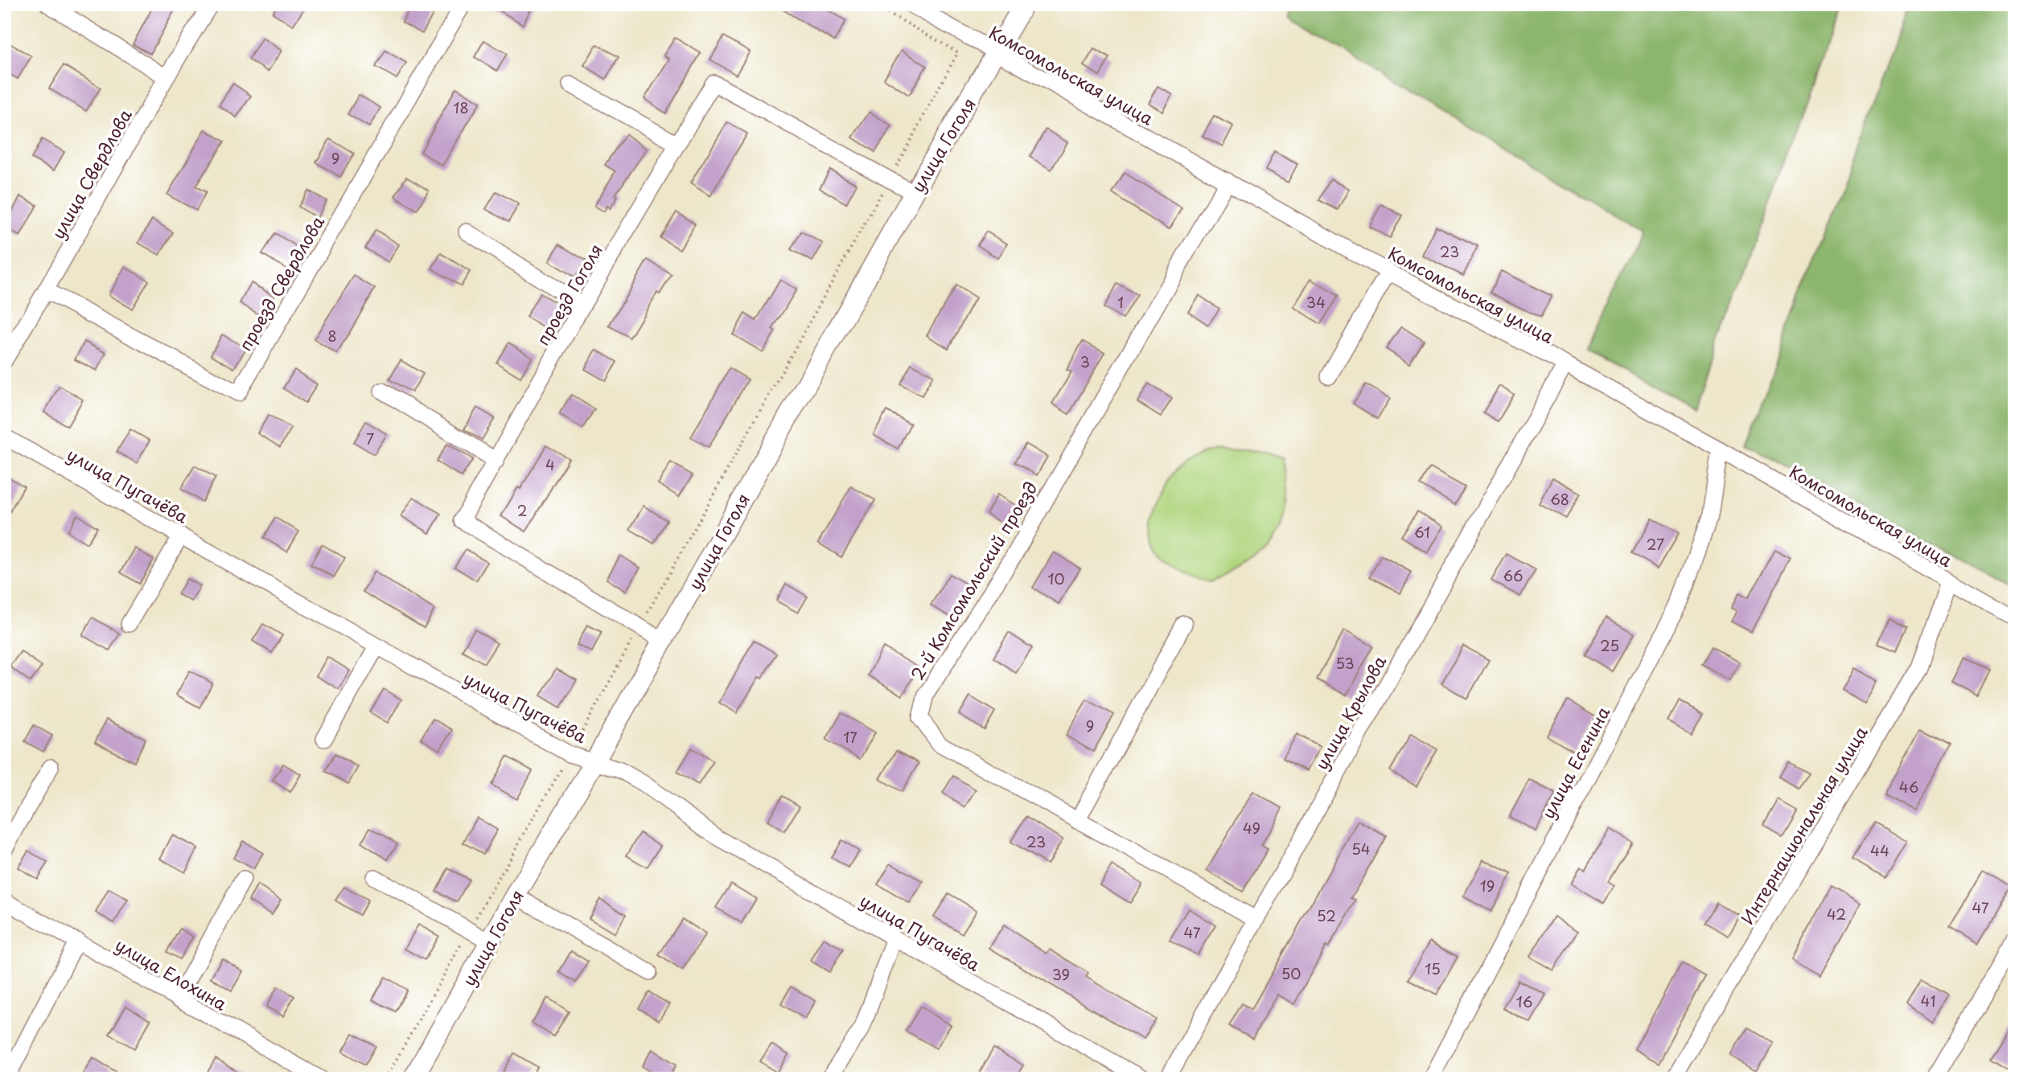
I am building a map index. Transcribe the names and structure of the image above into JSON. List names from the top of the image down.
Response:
{
  "streets": {
    "street": [
      "Комсомольская улица",
      "улица Гоголя",
      "улица Свердлова",
      "проезд Свердлова",
      "проезд Гоголя",
      "улица Пугачёва",
      "2-й Комсомольский проезд",
      "улица Крылова",
      "улица Есенина",
      "Интернациональная улица",
      "улица Елохина"
    ]
  },
  "crossings": [
    ["Комсомольская улица", "улица Гоголя"],
    ["Комсомольская улица", "2-й Комсомольский проезд"],
    ["Комсомольская улица", "улица Крылова"],
    ["Комсомольская улица", "улица Есенина"],
    ["Комсомольская улица", "Интернациональная улица"],
    ["улица Гоголя", "проезд Гоголя"],
    ["улица Гоголя", "улица Пугачёва"],
    ["улица Свердлова", "проезд Свердлова"],
    ["2-й Комсомольский проезд", "улица Крылова"]
  ],
  "house_numbers": [
    "18",
    "9",
    "23",
    "1",
    "34",
    "8",
    "3",
    "7",
    "4",
    "68",
    "2",
    "61",
    "27",
    "66",
    "10",
    "25",
    "53",
    "9",
    "17",
    "46",
    "49",
    "23",
    "54",
    "44",
    "19",
    "47",
    "42",
    "52",
    "47",
    "15",
    "50",
    "39",
    "41",
    "16"
  ]
}
